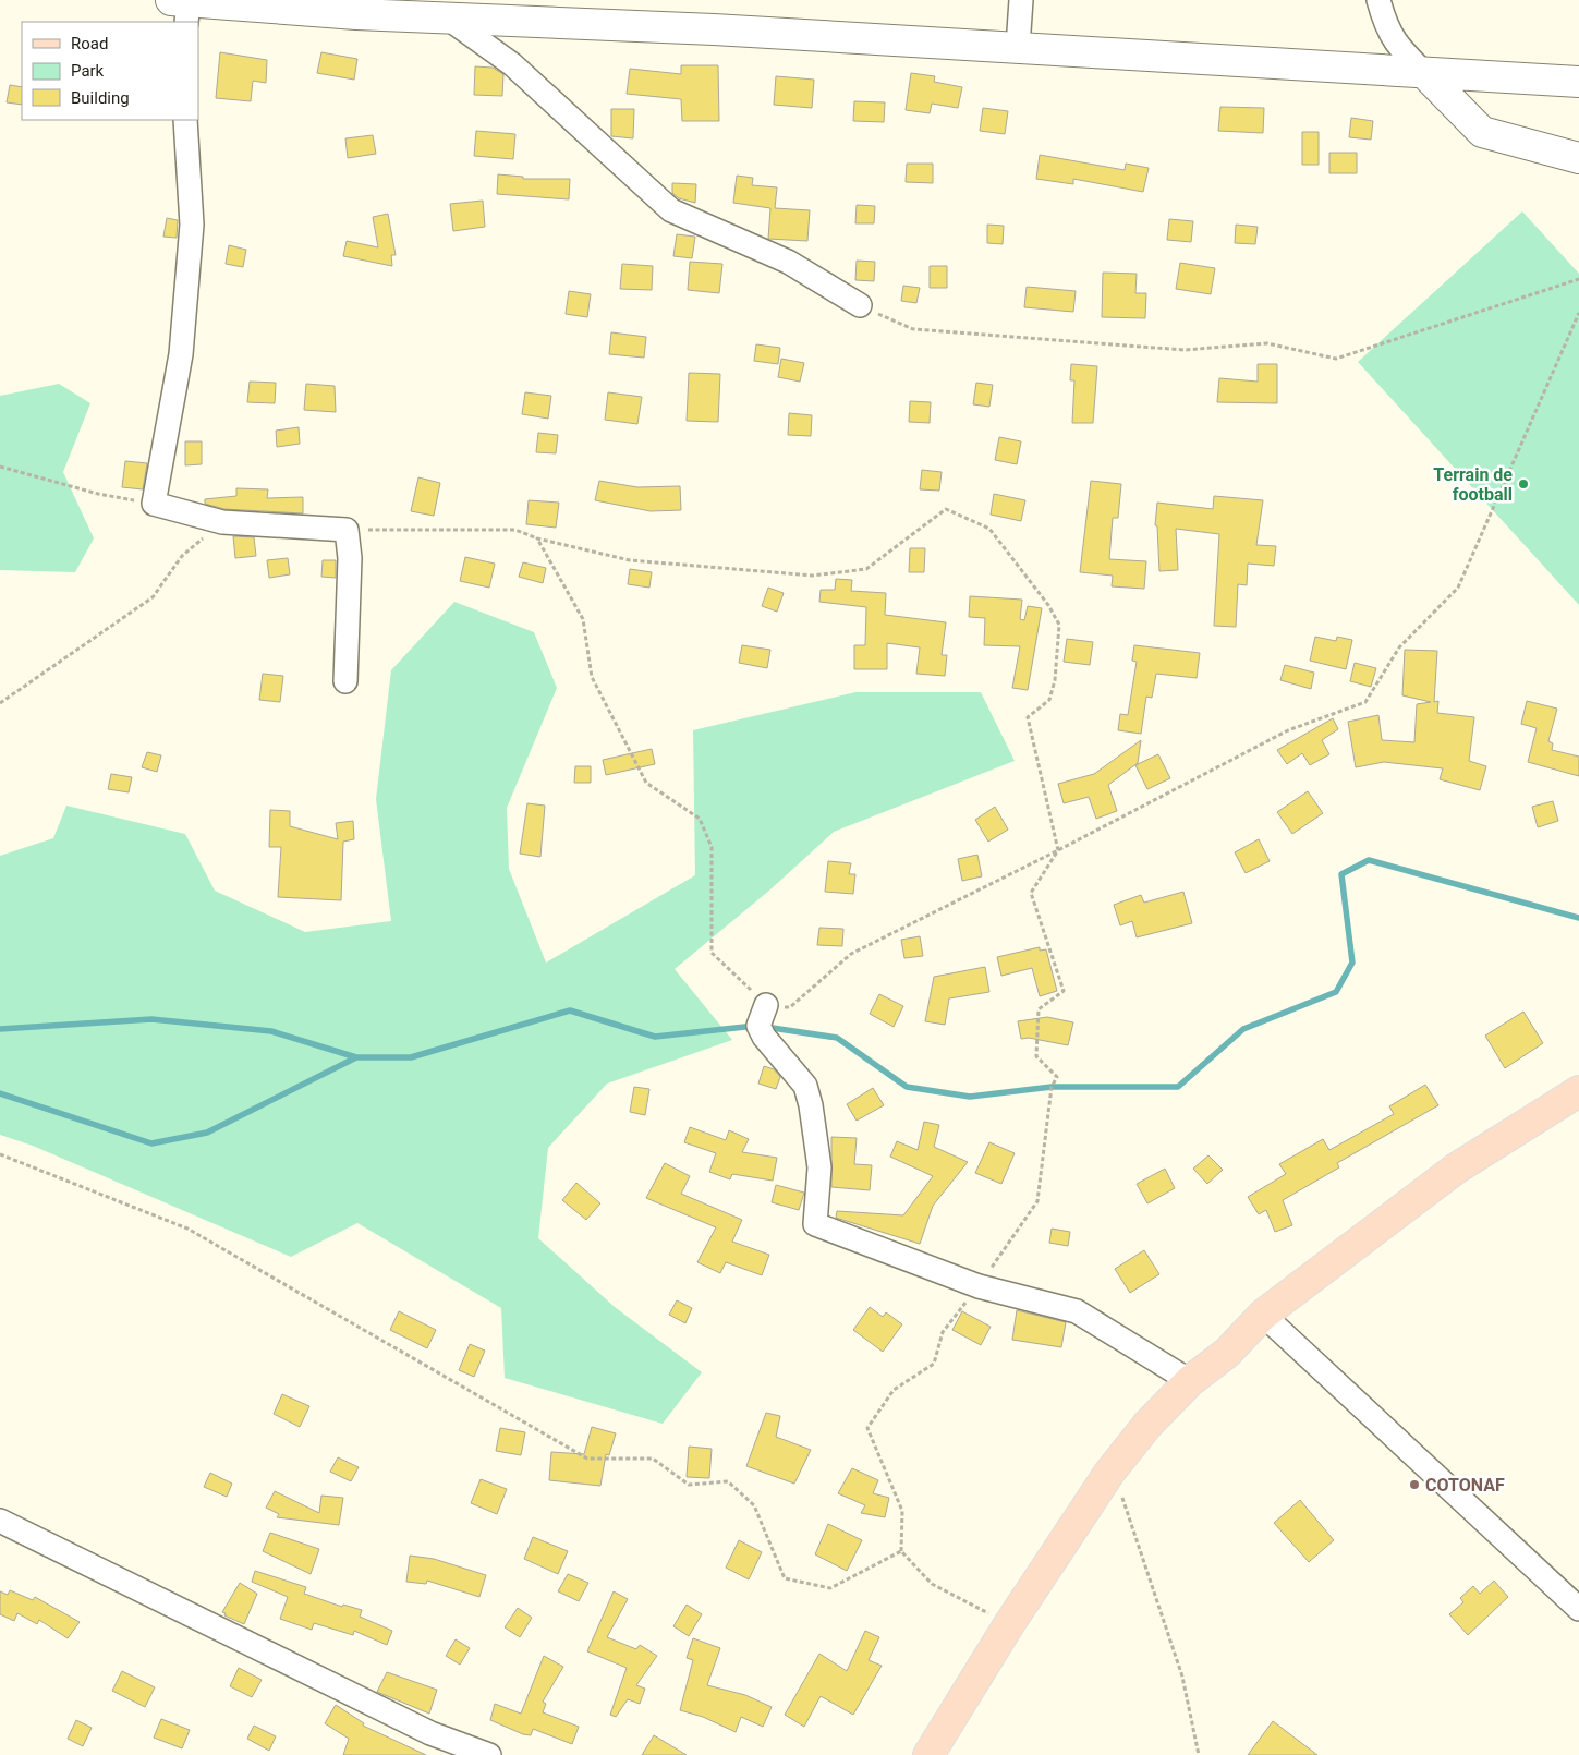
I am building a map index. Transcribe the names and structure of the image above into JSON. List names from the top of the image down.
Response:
{
  "places": ["Terrain de football", "COTONAF"],
  "legend": ["Road", "Park", "Building"]
}
